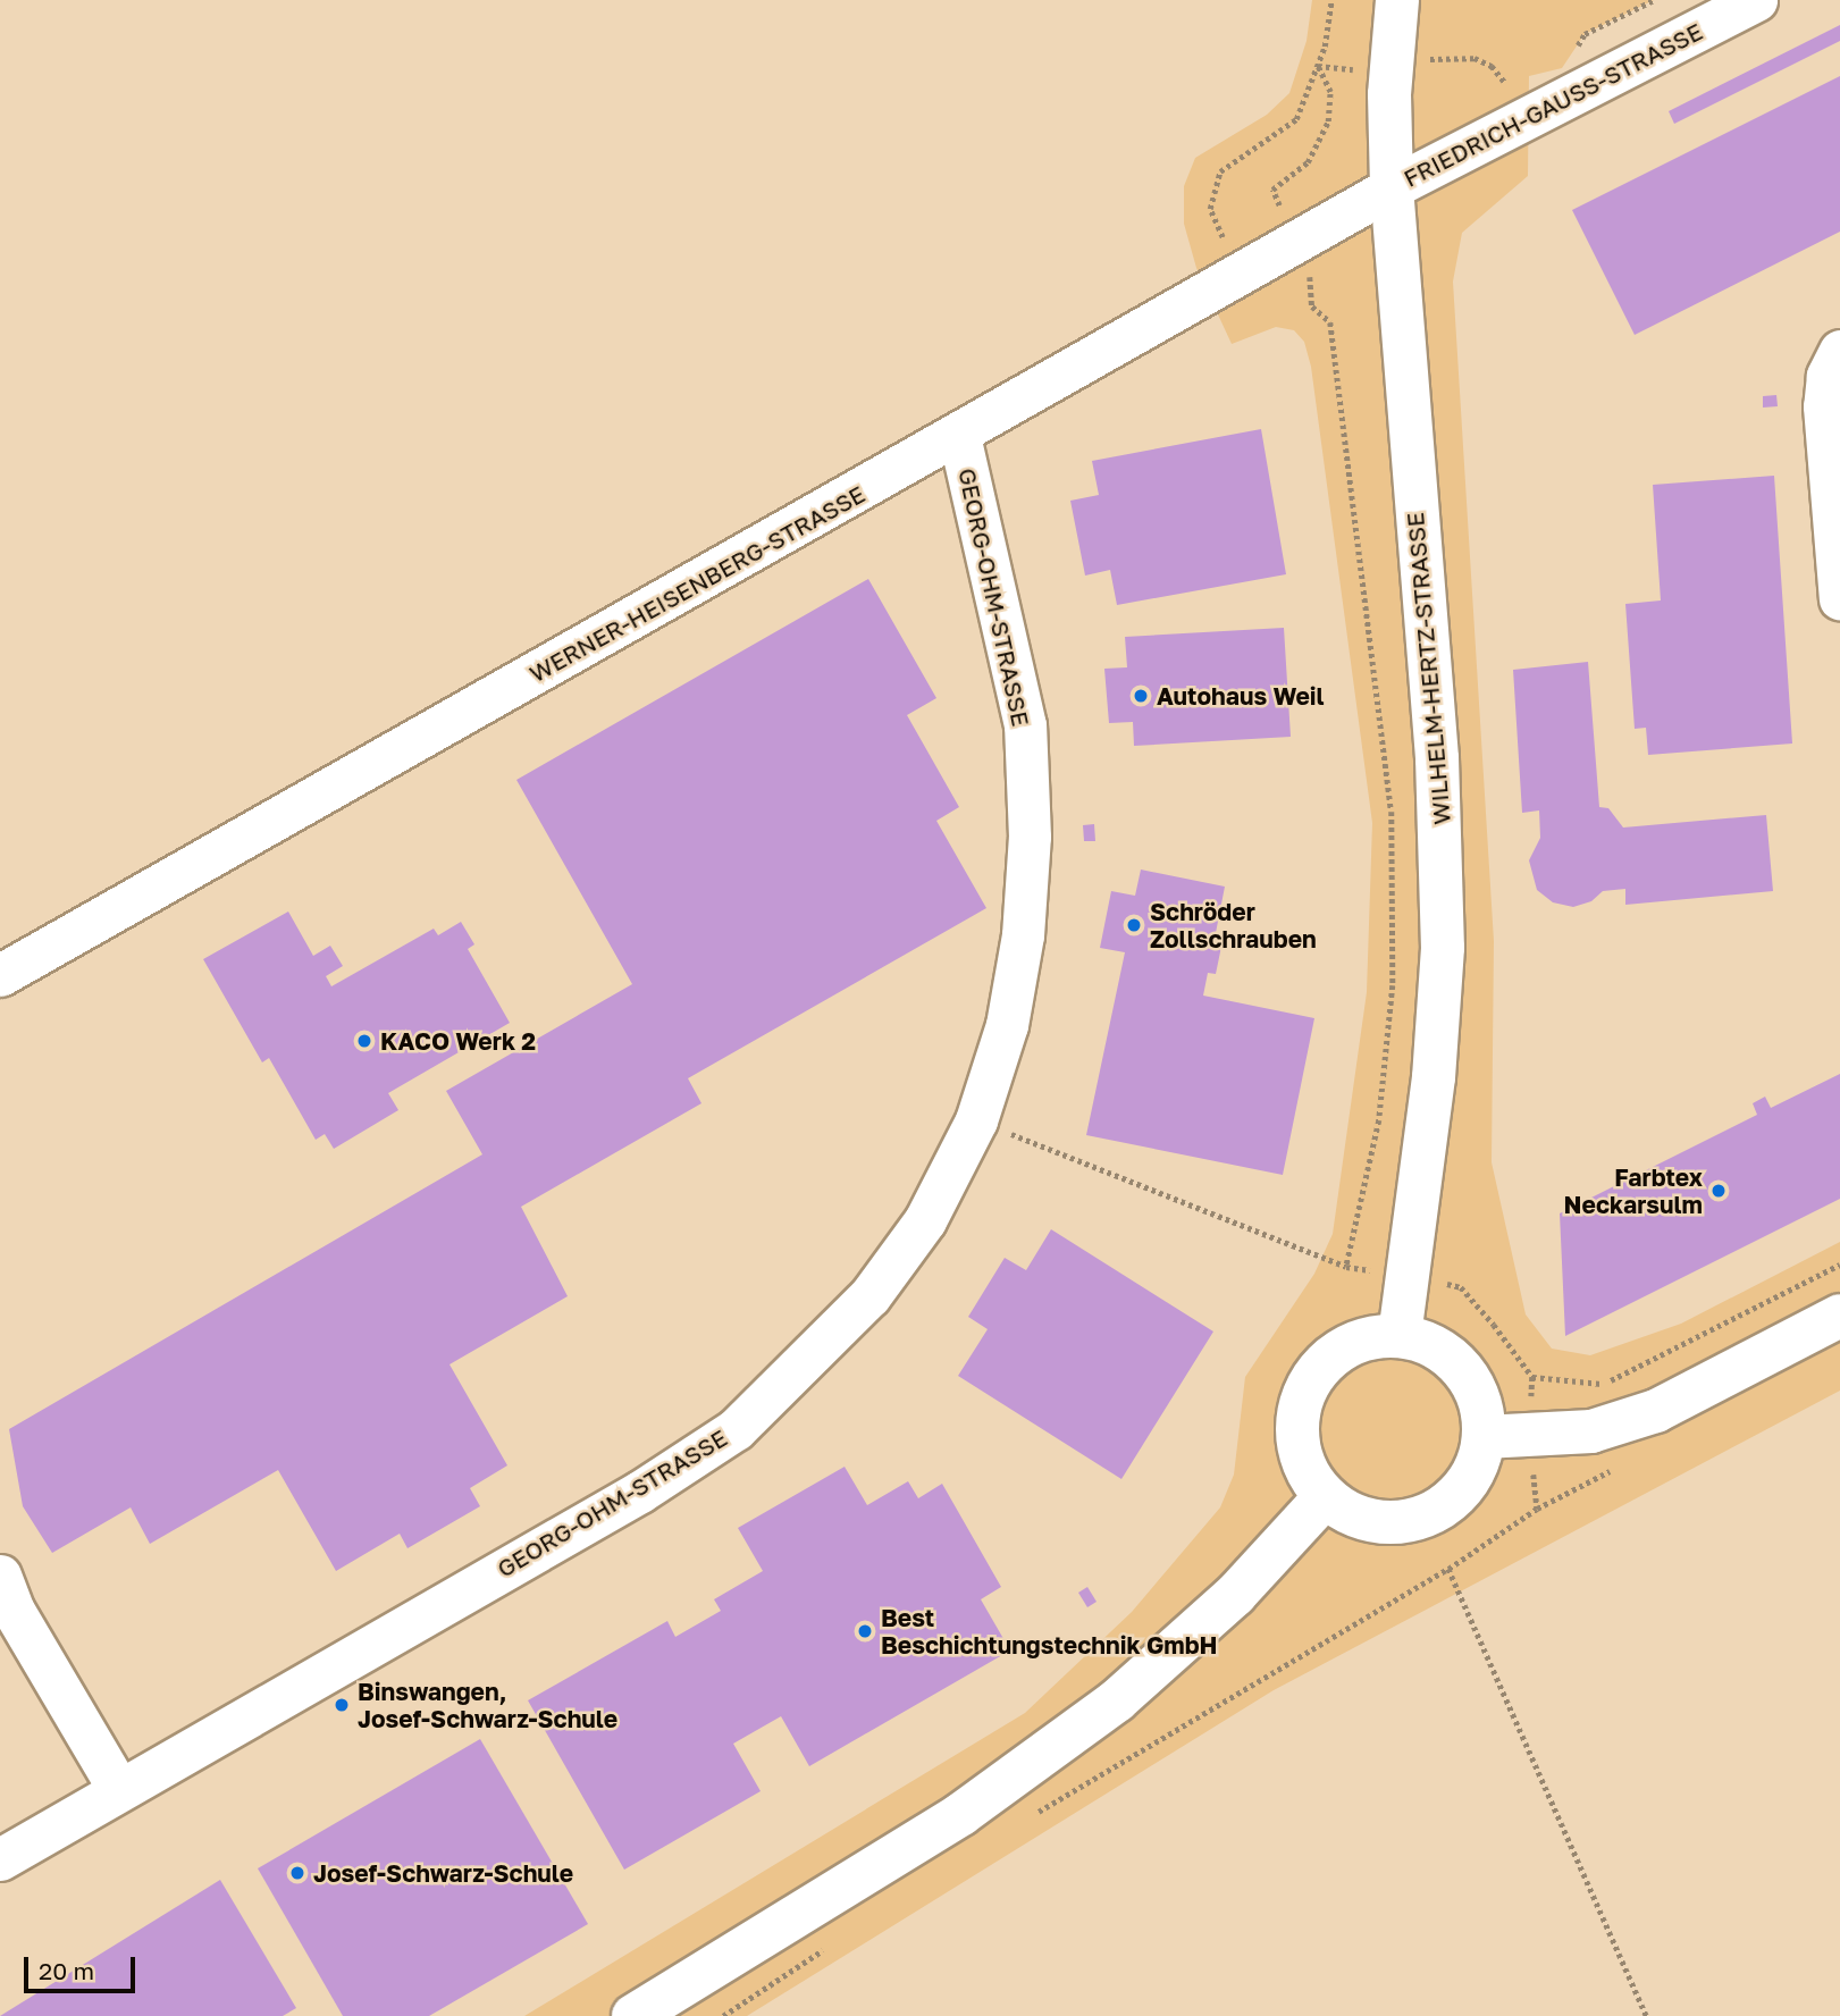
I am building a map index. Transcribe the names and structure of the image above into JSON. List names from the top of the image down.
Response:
{
  "streets": {
    "main road": ["WILHELM-HERTZ-STRASSE"],
    "street": ["FRIEDRICH-GAUSS-STRASSE", "WERNER-HEISENBERG-STRASSE", "GEORG-OHM-STRASSE"]
  },
  "crossings": [
    ["FRIEDRICH-GAUSS-STRASSE", "WERNER-HEISENBERG-STRASSE"],
    ["FRIEDRICH-GAUSS-STRASSE", "WILHELM-HERTZ-STRASSE"],
    ["WERNER-HEISENBERG-STRASSE", "GEORG-OHM-STRASSE"],
    ["WERNER-HEISENBERG-STRASSE", "WILHELM-HERTZ-STRASSE"]
  ],
  "places": [
    "Autohaus Weil",
    "Schröder Zollschrauben",
    "KACO Werk 2",
    "Farbtex Neckarsulm",
    "Best Beschichtungstechnik GmbH",
    "Binswangen, Josef-Schwarz-Schule",
    "Josef-Schwarz-Schule"
  ],
  "scale_bar": "20 m"
}
